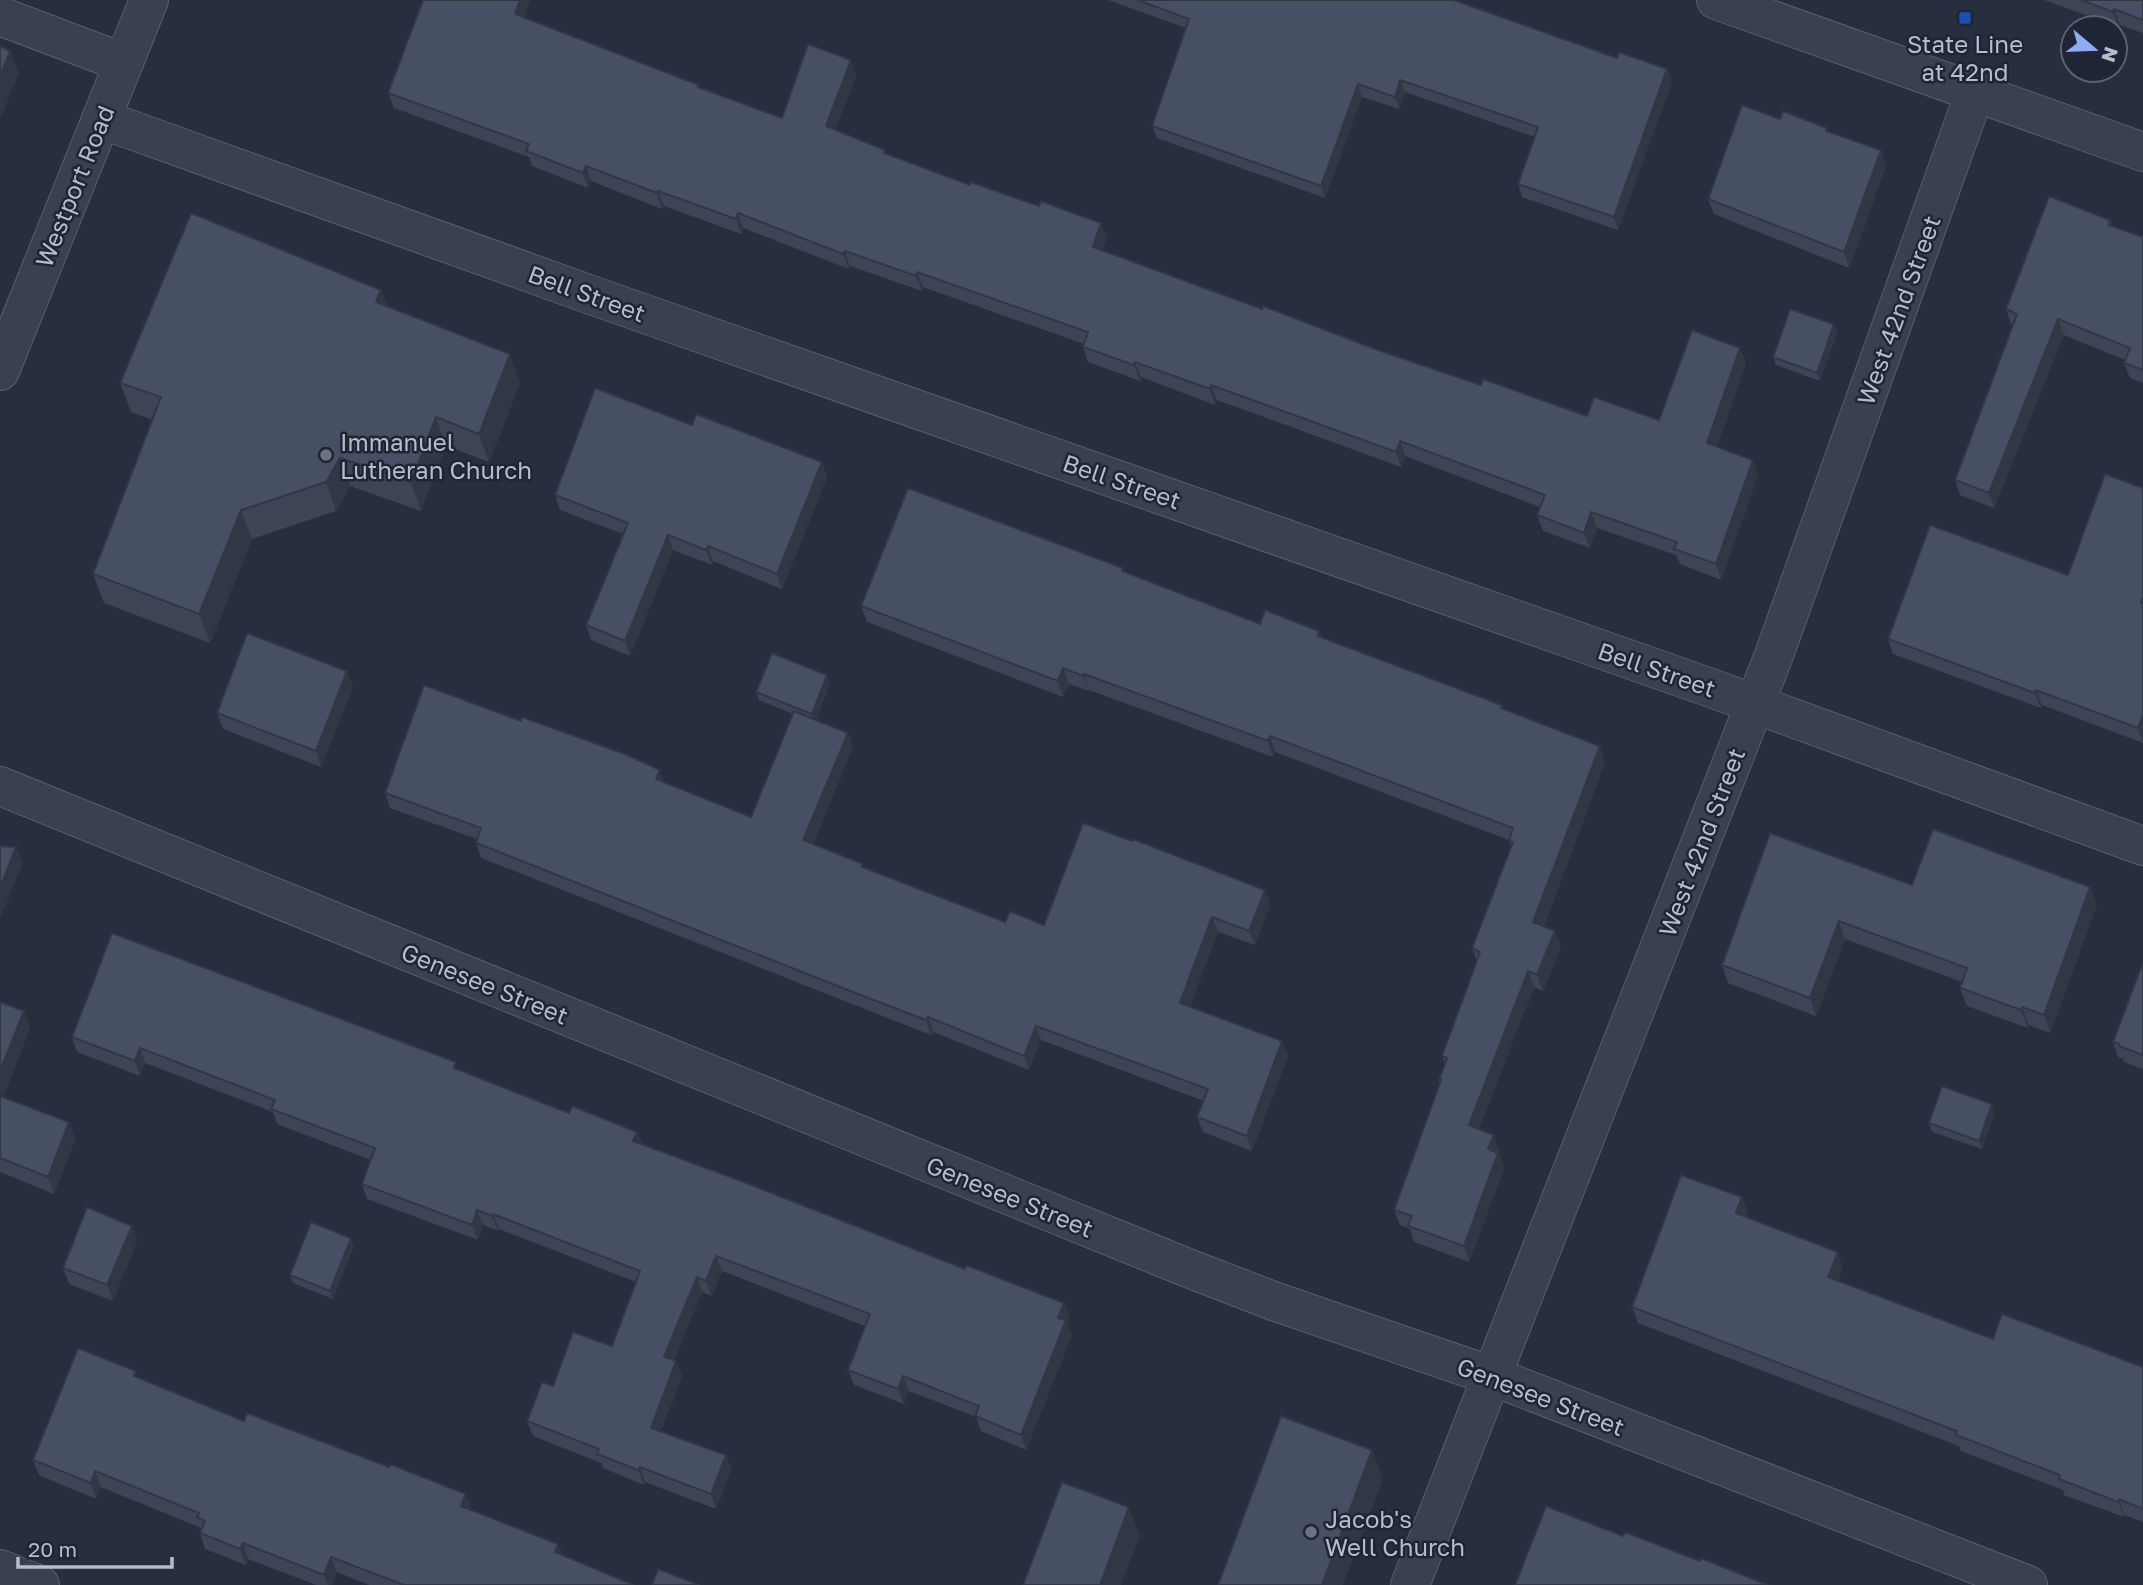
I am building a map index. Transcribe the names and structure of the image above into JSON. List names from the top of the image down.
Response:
{
  "streets": {
    "street": [
      "Westport Road",
      "Bell Street",
      "West 42nd Street",
      "Genesee Street"
    ]
  },
  "crossings": [
    ["Westport Road", "Bell Street"],
    ["Bell Street", "West 42nd Street"],
    ["West 42nd Street", "Genesee Street"]
  ],
  "places": {
    "transit": ["State Line at 42nd"],
    "other": ["Immanuel Lutheran Church", "Jacob's Well Church"]
  },
  "scale_bar": "20 m",
  "north": "right"
}
